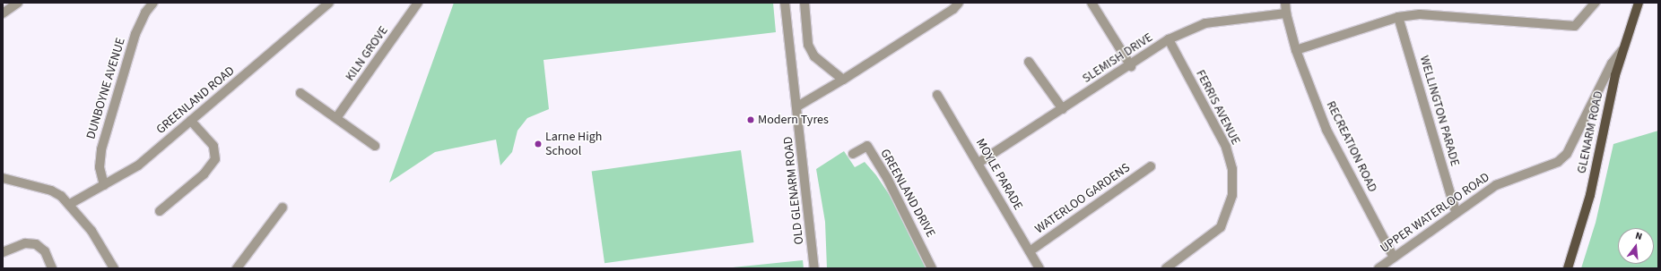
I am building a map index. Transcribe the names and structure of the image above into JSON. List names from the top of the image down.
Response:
{
  "streets": {
    "main road": ["GLENARM ROAD"],
    "street": [
      "KILN GROVE",
      "SLEMISH DRIVE",
      "DUNBOYNE AVENUE",
      "GREENLAND ROAD",
      "FERRIS AVENUE",
      "WELLINGTON PARADE",
      "RECREATION ROAD",
      "MOYLE PARADE",
      "OLD GLENARM ROAD",
      "GREENLAND DRIVE",
      "WATERLOO GARDENS",
      "UPPER WATERLOO ROAD"
    ]
  },
  "crossings": [
    ["SLEMISH DRIVE", "FERRIS AVENUE"],
    ["SLEMISH DRIVE", "RECREATION ROAD"],
    ["SLEMISH DRIVE", "MOYLE PARADE"],
    ["DUNBOYNE AVENUE", "GREENLAND ROAD"],
    ["WELLINGTON PARADE", "UPPER WATERLOO ROAD"],
    ["GLENARM ROAD", "UPPER WATERLOO ROAD"],
    ["RECREATION ROAD", "UPPER WATERLOO ROAD"],
    ["MOYLE PARADE", "WATERLOO GARDENS"]
  ],
  "places": ["Modern Tyres", "Larne High School"],
  "north": "top"
}
